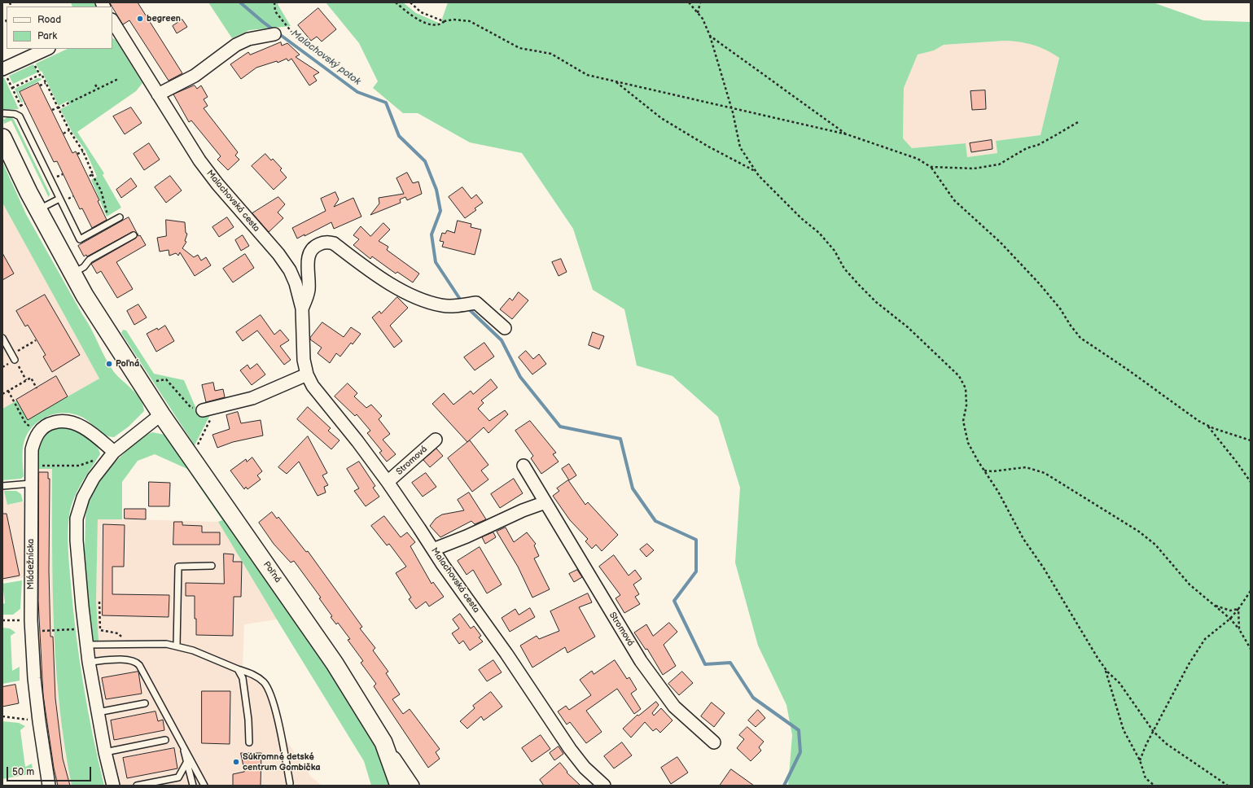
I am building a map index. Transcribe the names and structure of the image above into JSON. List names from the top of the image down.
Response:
{
  "streets": {
    "street": [
      "Malachovská cesta",
      "Stromová",
      "Mládežnícka",
      "Poľná"
    ]
  },
  "crossings": [
    ["Malachovská cesta", "Stromová"]
  ],
  "water": ["Malachovský potok"],
  "places": ["begreen", "Poľná", "Súkromné detské centrum Gombička"],
  "legend": ["Road", "Park"],
  "scale_bar": "50 m"
}
